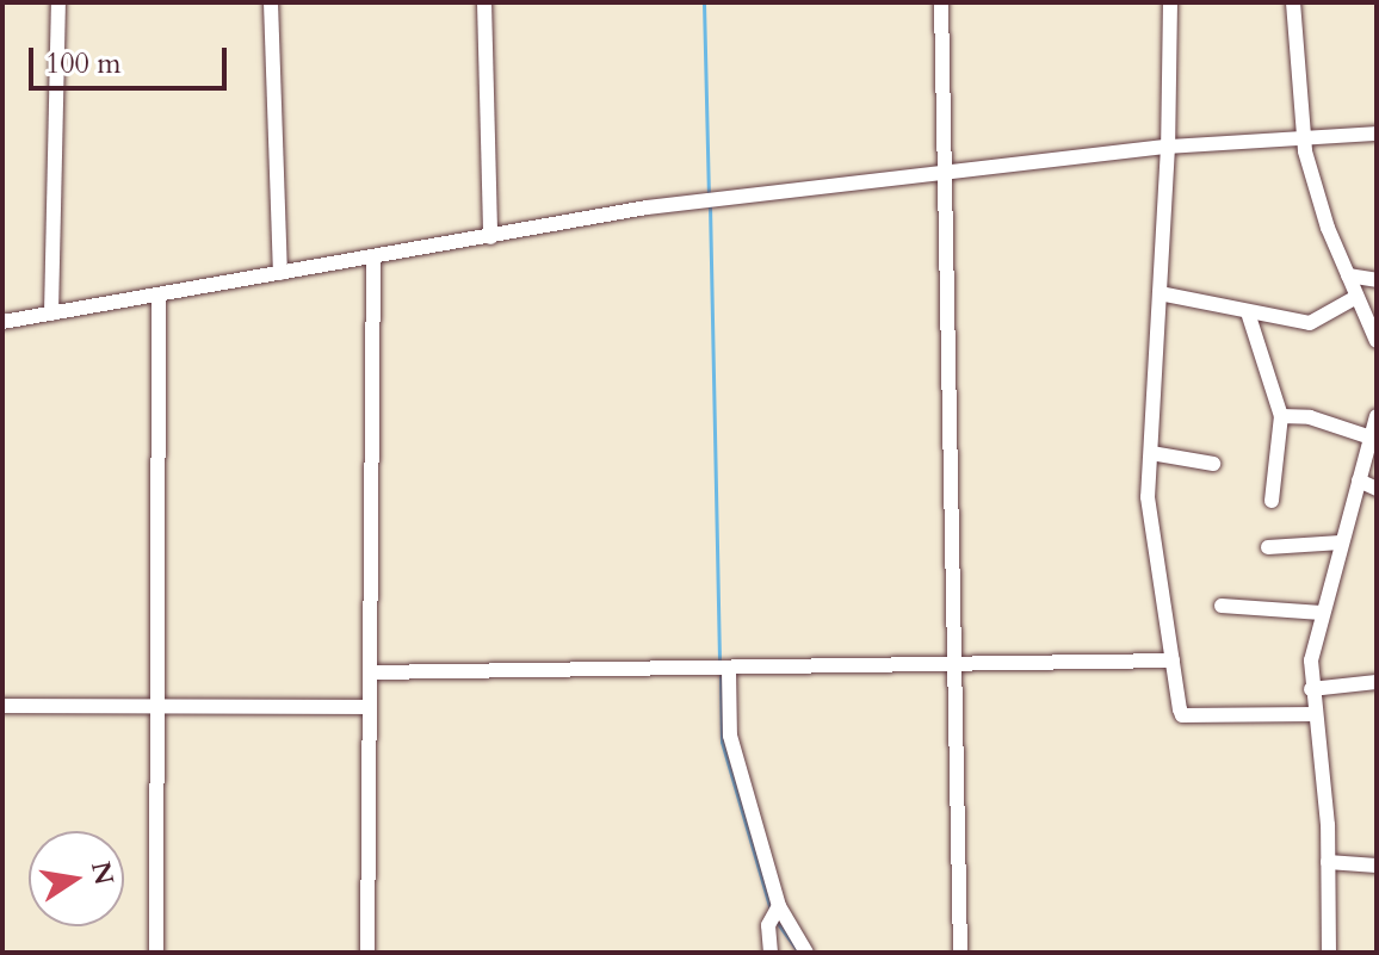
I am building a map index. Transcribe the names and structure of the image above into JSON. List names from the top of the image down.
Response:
{
  "scale_bar": "100 m",
  "north": "right"
}
